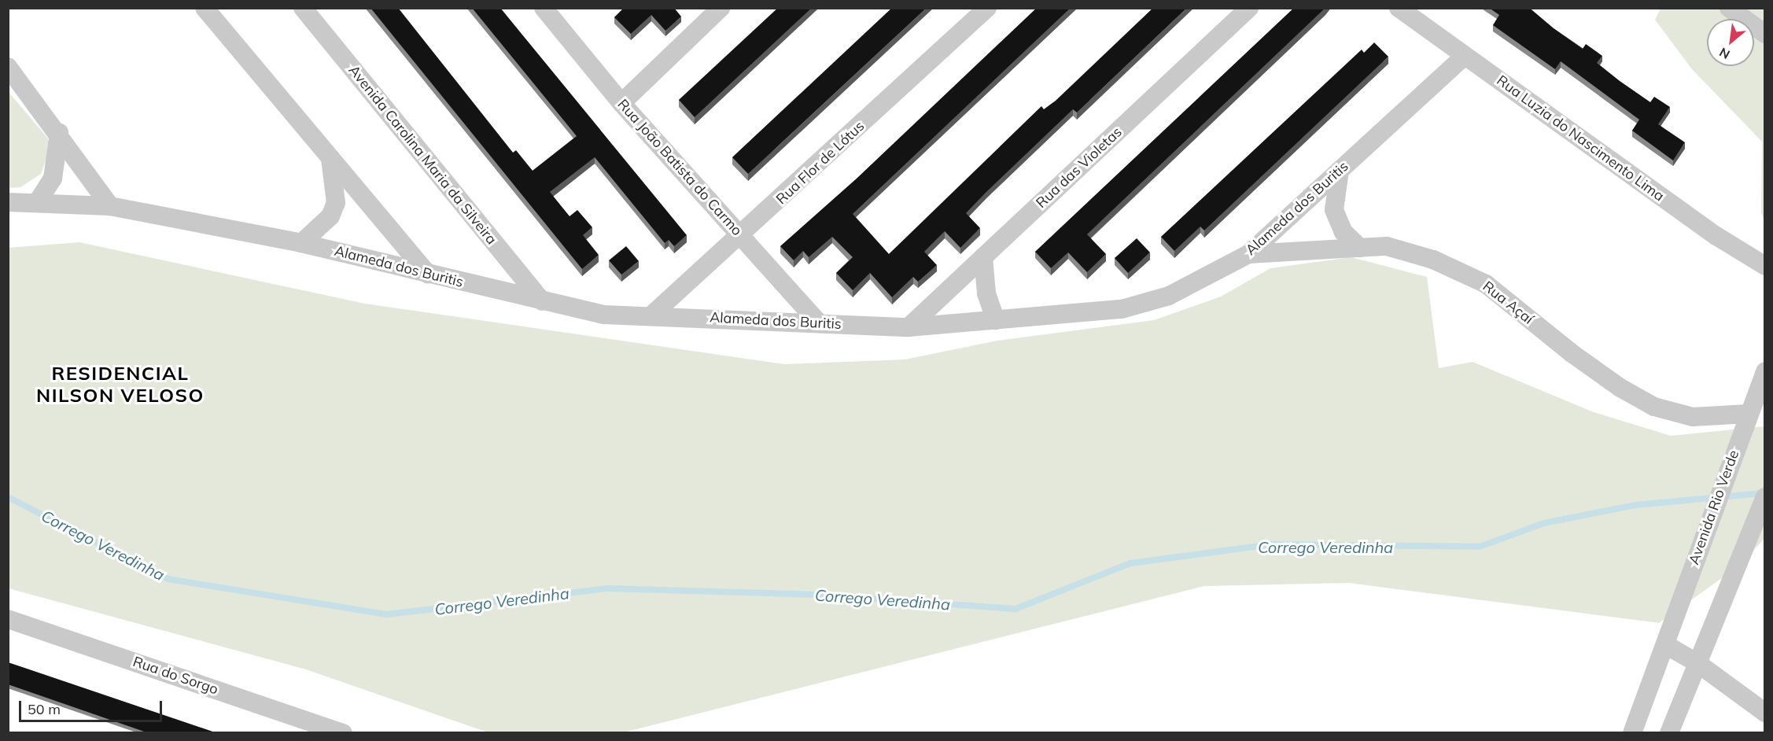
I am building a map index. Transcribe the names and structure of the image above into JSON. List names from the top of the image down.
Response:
{
  "streets": {
    "street": [
      "Rua Luzia do Nascimento Lima",
      "Avenida Carolina Maria da Silveira",
      "Rua Flor de Lótus",
      "Rua João Batista do Carmo",
      "Rua das Violetas",
      "Alameda dos Buritis",
      "Rua Açaí",
      "Avenida Rio Verde",
      "Rua do Sorgo"
    ]
  },
  "crossings": [
    ["Rua Luzia do Nascimento Lima", "Alameda dos Buritis"],
    ["Avenida Carolina Maria da Silveira", "Alameda dos Buritis"],
    ["Rua Flor de Lótus", "Rua João Batista do Carmo"],
    ["Rua Flor de Lótus", "Alameda dos Buritis"],
    ["Rua João Batista do Carmo", "Alameda dos Buritis"],
    ["Rua das Violetas", "Alameda dos Buritis"],
    ["Alameda dos Buritis", "Rua Açaí"],
    ["Rua Açaí", "Avenida Rio Verde"]
  ],
  "districts": ["RESIDENCIAL NILSON VELOSO"],
  "water": ["Corrego Veredinha"],
  "scale_bar": "50 m",
  "north": "bottom left"
}
